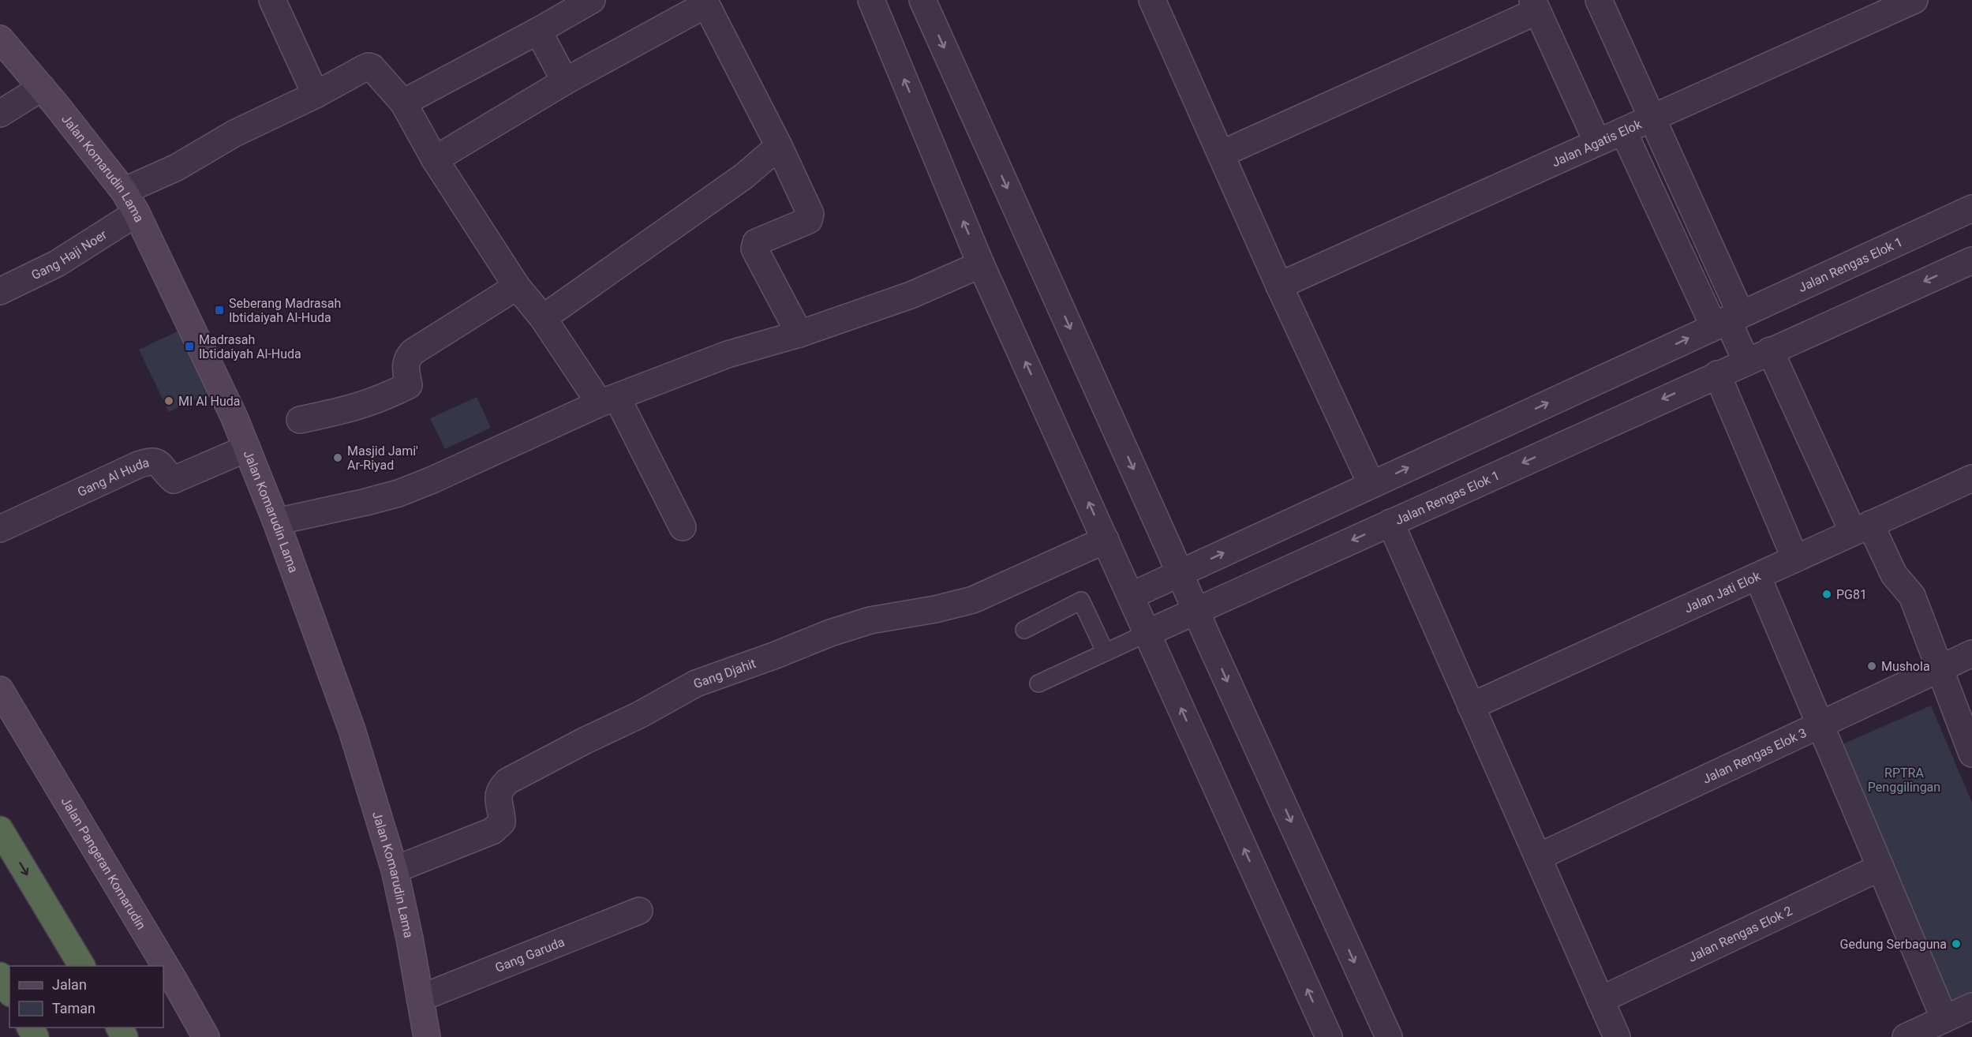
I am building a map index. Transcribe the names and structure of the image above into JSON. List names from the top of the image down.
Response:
{
  "streets": {
    "street": [
      "Jalan Agatis Elok",
      "Jalan Komarudin Lama",
      "Gang Haji Noer",
      "Jalan Rengas Elok 1",
      "Gang Al Huda",
      "Jalan Jati Elok",
      "Gang Djahit",
      "Jalan Rengas Elok 3",
      "Jalan Pangeran Komarudin",
      "Jalan Rengas Elok 2",
      "Gang Garuda"
    ]
  },
  "crossings": [
    ["Jalan Komarudin Lama", "Gang Haji Noer"],
    ["Jalan Komarudin Lama", "Gang Al Huda"],
    ["Jalan Komarudin Lama", "Gang Djahit"],
    ["Jalan Komarudin Lama", "Gang Garuda"]
  ],
  "parks": ["RPTRA Penggilingan"],
  "places": {
    "transit": ["Seberang Madrasah Ibtidaiyah Al-Huda", "Madrasah Ibtidaiyah Al-Huda"],
    "other": [
      "MI Al Huda",
      "Masjid Jami' Ar-Riyad",
      "PG81",
      "Mushola",
      "Gedung Serbaguna"
    ]
  },
  "legend": ["Jalan", "Taman"]
}
